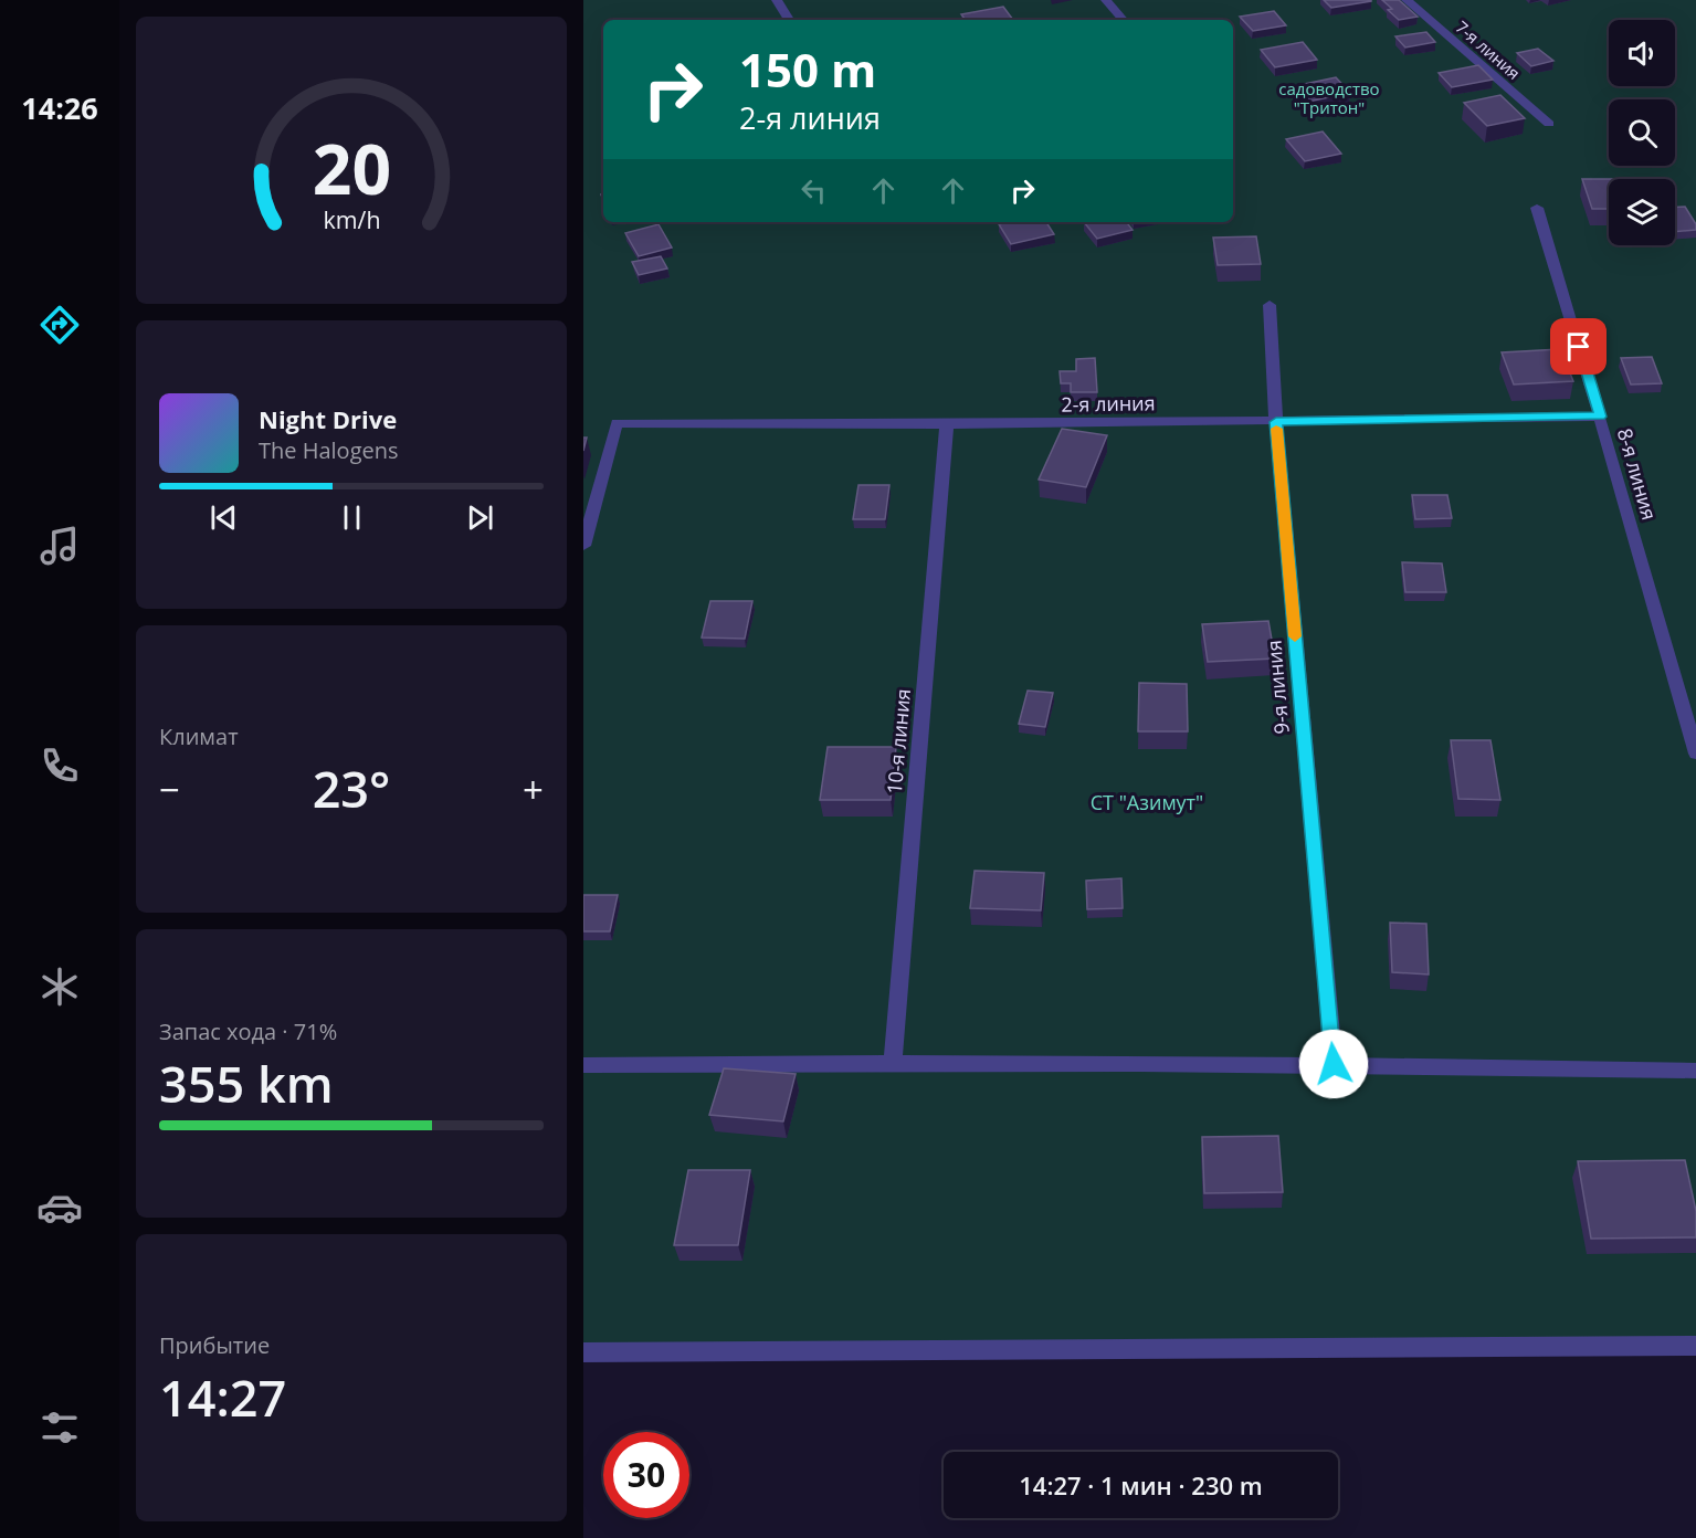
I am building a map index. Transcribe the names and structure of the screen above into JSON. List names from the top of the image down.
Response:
{
  "streets": {
    "street": [
      "7-я линия",
      "2-я линия",
      "8-я линия",
      "9-я линия",
      "10-я линия"
    ]
  },
  "crossings": [
    ["2-я линия", "8-я линия"],
    ["2-я линия", "9-я линия"],
    ["2-я линия", "10-я линия"]
  ],
  "parks": ["садоводство \"Тритон\"", "СТ \"Азимут\""],
  "page": {
    "tabs": "14:26",
    "turn": ["150 m", "2-я линия"],
    "song": ["Night Drive", "The Halogens"],
    "tile": [
      "Климат",
      ["Запас хода · 71%", "355 km"],
      ["Прибытие", "14:27"]
    ],
    "heat": ["−", "23°", "+"],
    "limit": "30",
    "trip": "14:27 · 1 мин · 230 m",
    "gauge": ["20", "km/h"]
  }
}
